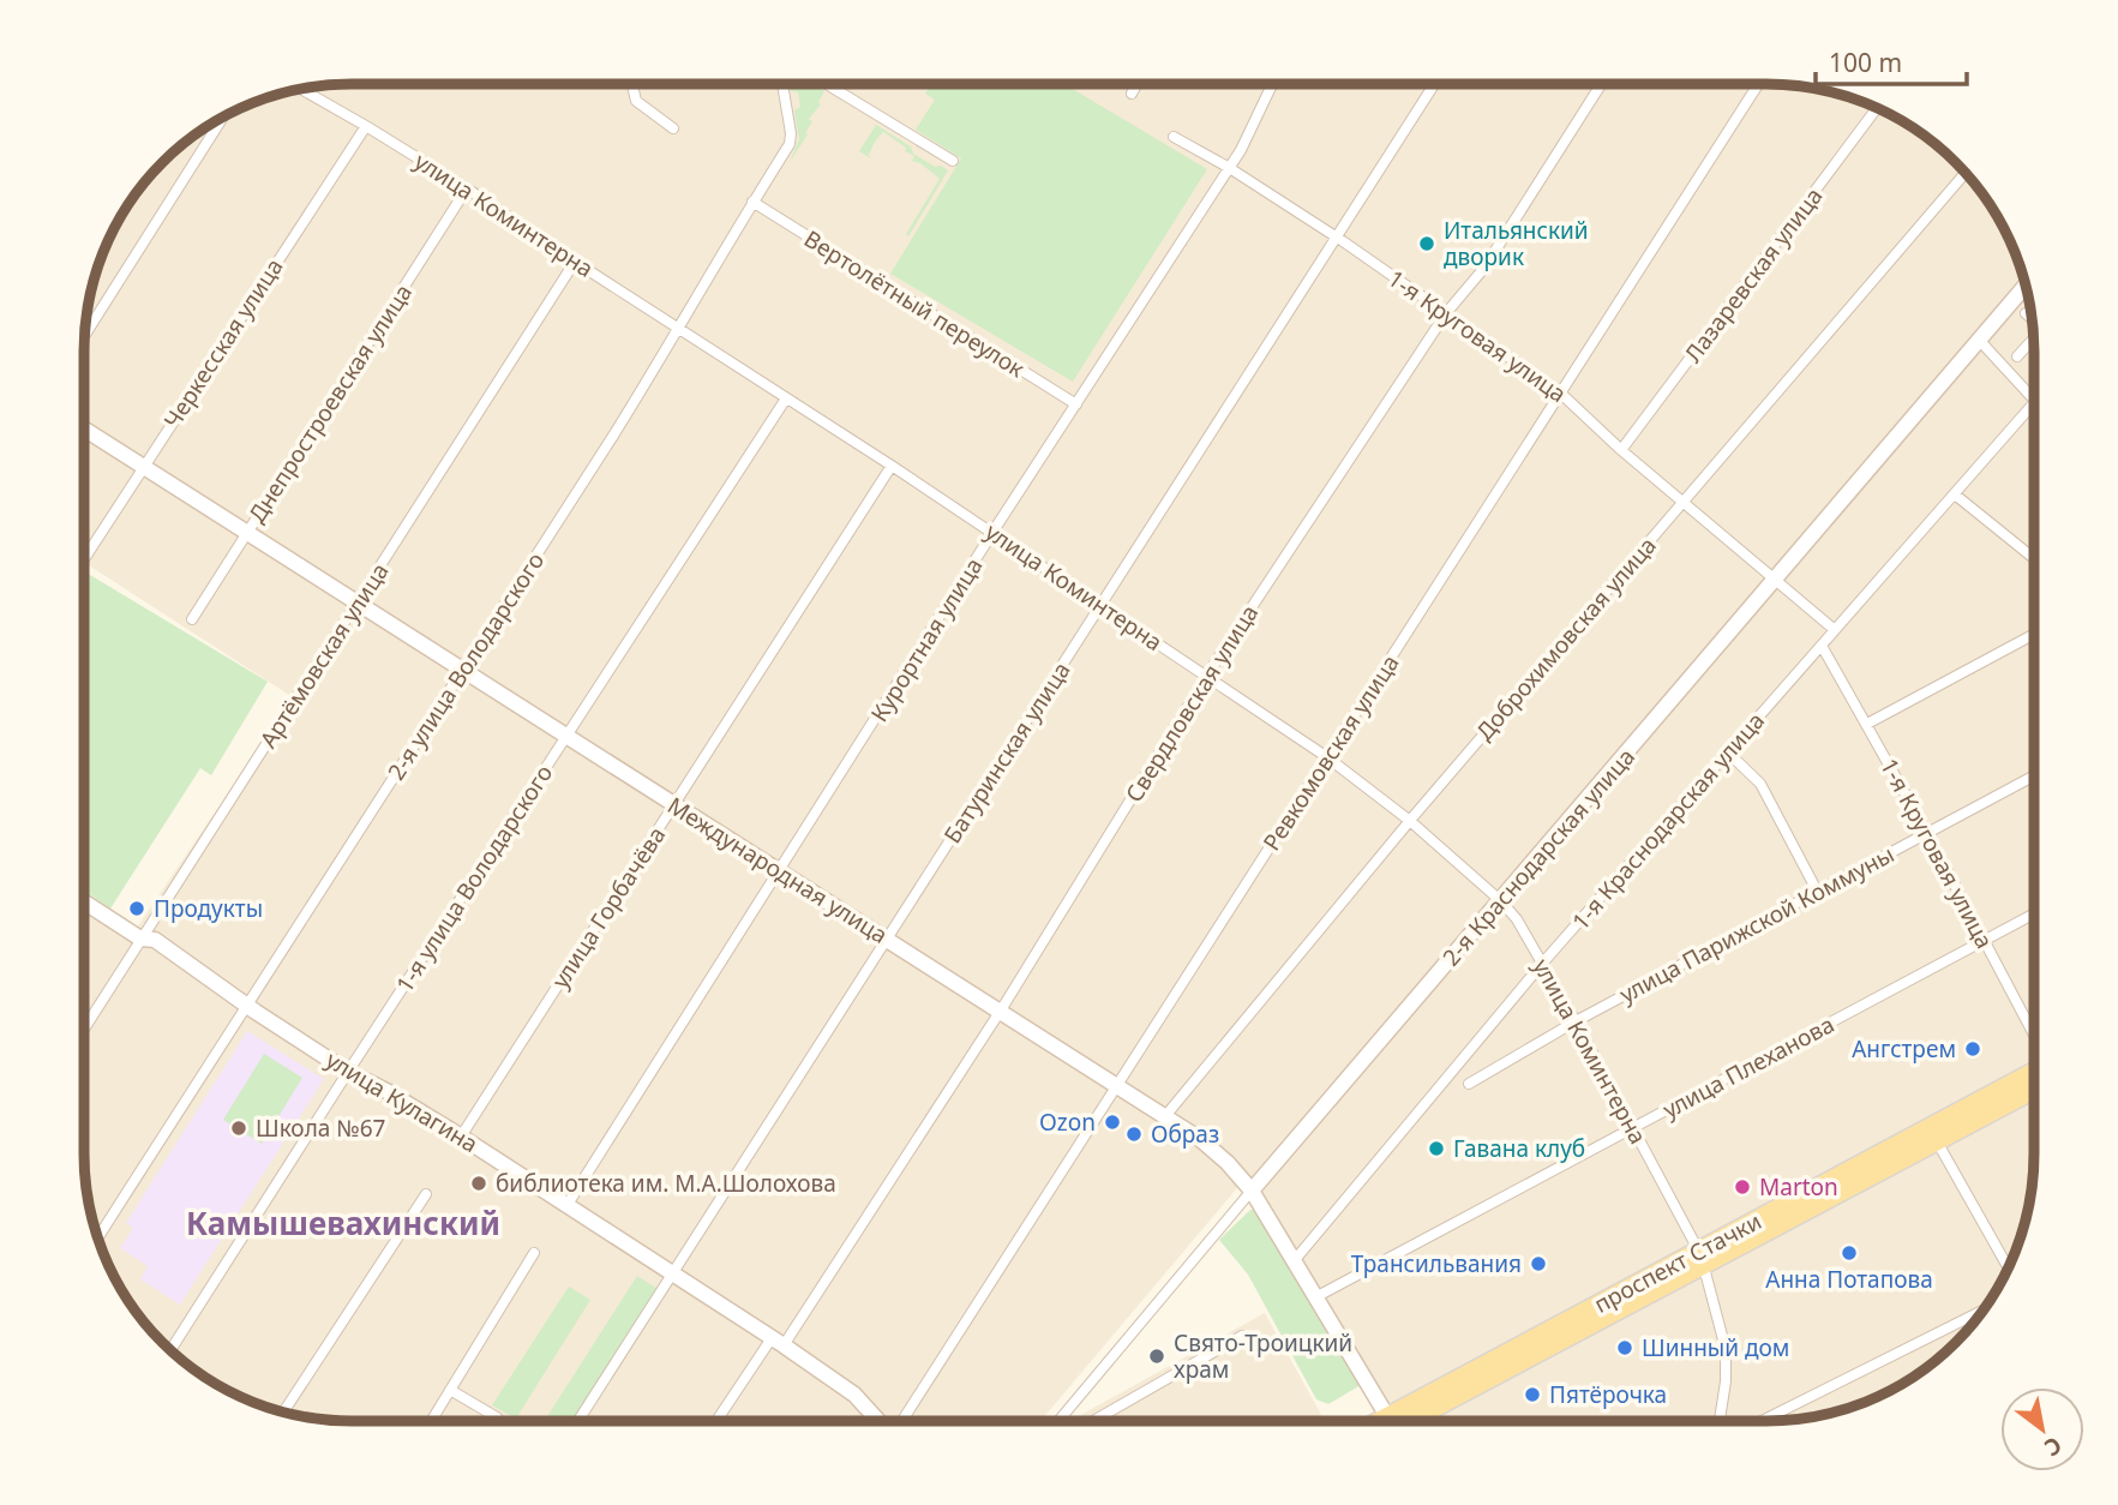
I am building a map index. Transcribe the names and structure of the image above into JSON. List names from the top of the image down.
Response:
{
  "streets": {
    "main road": ["проспект Стачки"],
    "street": [
      "улица Коминтерна",
      "Лазаревская улица",
      "Вертолётный переулок",
      "1-я Круговая улица",
      "Черкесская улица",
      "Днепростроевская улица",
      "Доброхимовская улица",
      "Курортная улица",
      "Артёмовская улица",
      "2-я улица Володарского",
      "Свердловская улица",
      "Батуринская улица",
      "Ревкомовская улица",
      "1-я Краснодарская улица",
      "2-я Краснодарская улица",
      "Международная улица",
      "1-я улица Володарского",
      "улица Горбачёва",
      "улица Парижской Коммуны",
      "улица Плеханова",
      "улица Кулагина"
    ]
  },
  "crossings": [
    ["улица Коминтерна", "Черкесская улица"],
    ["улица Коминтерна", "Днепростроевская улица"],
    ["улица Коминтерна", "Доброхимовская улица"],
    ["улица Коминтерна", "Курортная улица"],
    ["улица Коминтерна", "Артёмовская улица"],
    ["улица Коминтерна", "2-я улица Володарского"],
    ["улица Коминтерна", "Свердловская улица"],
    ["улица Коминтерна", "Батуринская улица"],
    ["улица Коминтерна", "Ревкомовская улица"],
    ["улица Коминтерна", "1-я Краснодарская улица"],
    ["улица Коминтерна", "2-я Краснодарская улица"],
    ["улица Коминтерна", "1-я улица Володарского"],
    ["улица Коминтерна", "улица Горбачёва"],
    ["улица Коминтерна", "улица Парижской Коммуны"],
    ["улица Коминтерна", "улица Плеханова"],
    ["улица Коминтерна", "проспект Стачки"],
    ["Лазаревская улица", "1-я Круговая улица"],
    ["Вертолётный переулок", "Курортная улица"],
    ["Вертолётный переулок", "2-я улица Володарского"],
    ["1-я Круговая улица", "Доброхимовская улица"],
    ["1-я Круговая улица", "Курортная улица"],
    ["1-я Круговая улица", "Свердловская улица"],
    ["1-я Круговая улица", "Батуринская улица"],
    ["1-я Круговая улица", "Ревкомовская улица"],
    ["1-я Круговая улица", "1-я Краснодарская улица"],
    ["1-я Круговая улица", "2-я Краснодарская улица"],
    ["1-я Круговая улица", "улица Парижской Коммуны"],
    ["1-я Круговая улица", "улица Плеханова"],
    ["Черкесская улица", "Международная улица"],
    ["Днепростроевская улица", "Международная улица"],
    ["Доброхимовская улица", "Международная улица"],
    ["Курортная улица", "Международная улица"],
    ["Курортная улица", "улица Кулагина"],
    ["Артёмовская улица", "Международная улица"],
    ["Артёмовская улица", "улица Кулагина"],
    ["2-я улица Володарского", "Международная улица"],
    ["2-я улица Володарского", "улица Кулагина"],
    ["Свердловская улица", "Международная улица"],
    ["Свердловская улица", "улица Кулагина"],
    ["Батуринская улица", "Международная улица"],
    ["Батуринская улица", "улица Кулагина"],
    ["Ревкомовская улица", "Международная улица"],
    ["1-я Краснодарская улица", "Международная улица"],
    ["2-я Краснодарская улица", "Международная улица"],
    ["Международная улица", "1-я улица Володарского"],
    ["Международная улица", "улица Горбачёва"],
    ["Международная улица", "улица Плеханова"],
    ["1-я улица Володарского", "улица Кулагина"],
    ["улица Горбачёва", "улица Кулагина"]
  ],
  "districts": ["Камышевахинский"],
  "places": [
    "Итальянский дворик",
    "Продукты",
    "Ангстрем",
    "Ozon",
    "Школа №67",
    "Образ",
    "Гавана клуб",
    "библиотека им. М.А.Шолохова",
    "Marton",
    "Анна Потапова",
    "Трансильвания",
    "Шинный дом",
    "Свято-Троицкий храм",
    "Пятёрочка"
  ],
  "scale_bar": "100 m",
  "north": "bottom right"
}
